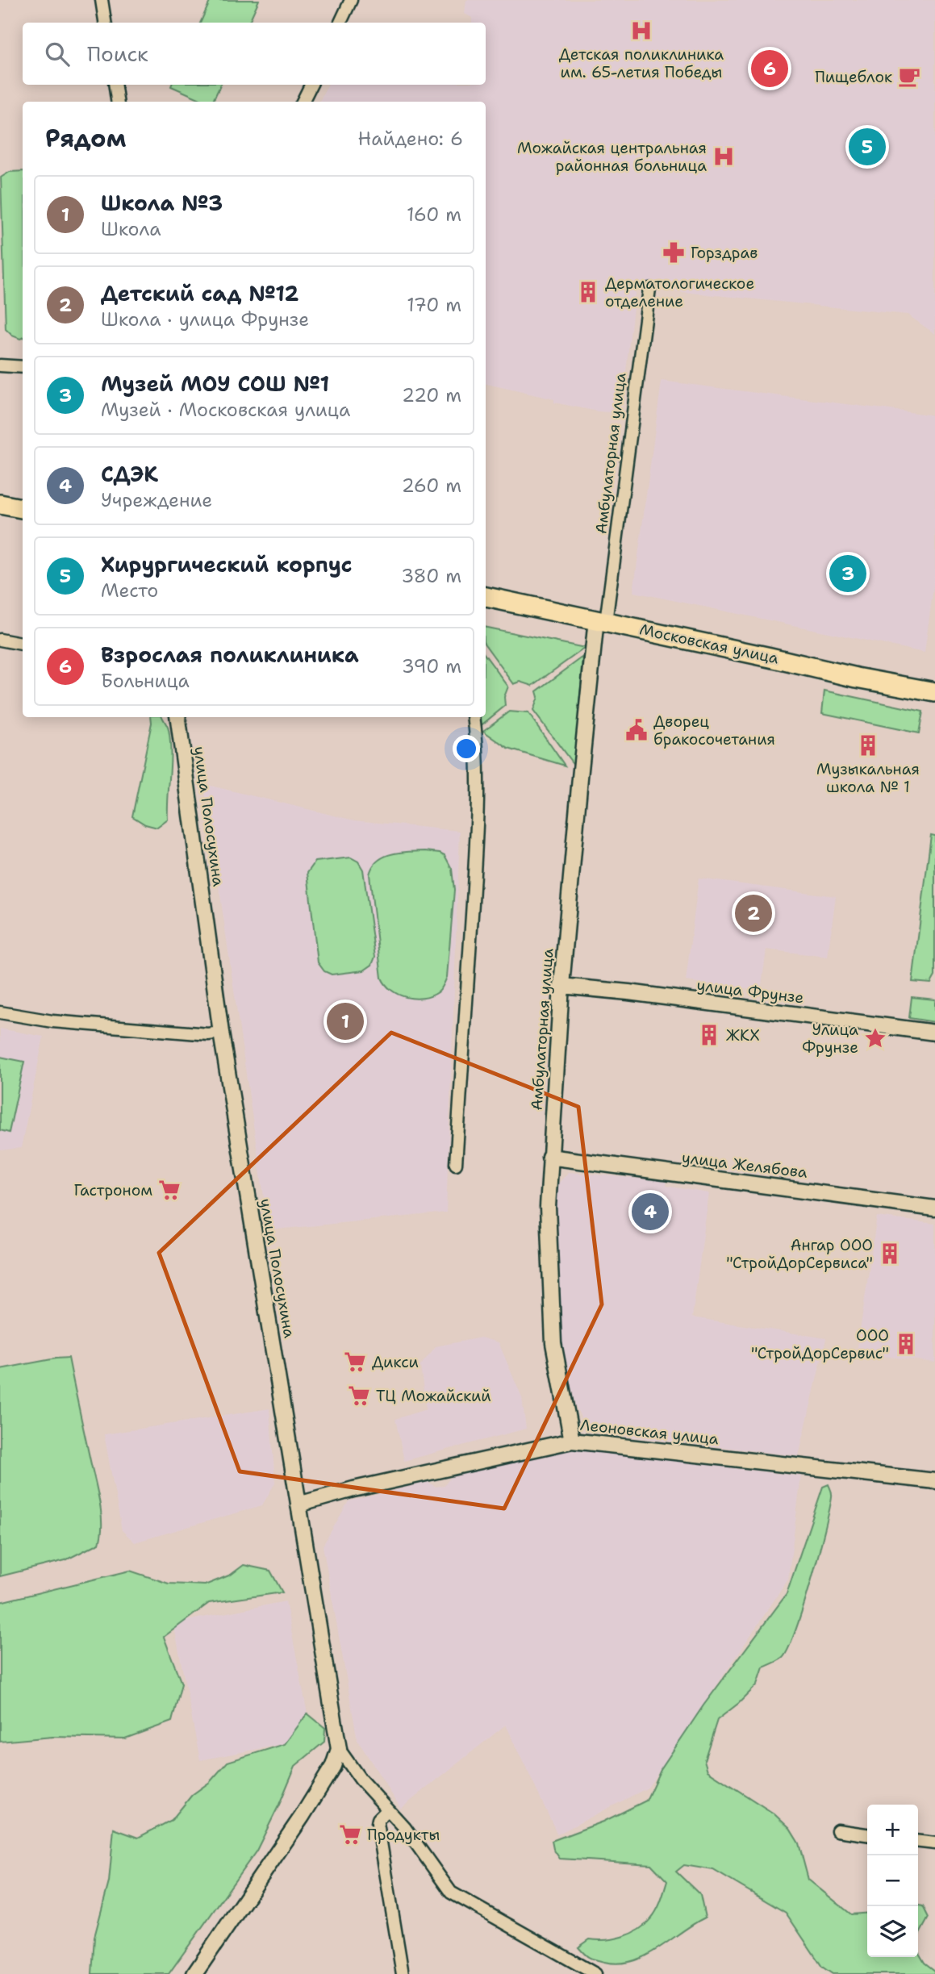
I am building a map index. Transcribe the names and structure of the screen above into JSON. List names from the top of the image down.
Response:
{
  "streets": {
    "main road": ["Московская улица"],
    "street": [
      "Амбулаторная улица",
      "улица Полосухина",
      "улица Фрунзе",
      "улица Желябова",
      "Леоновская улица"
    ]
  },
  "crossings": [
    ["Амбулаторная улица", "Московская улица"],
    ["Амбулаторная улица", "улица Фрунзе"],
    ["Амбулаторная улица", "улица Желябова"],
    ["Амбулаторная улица", "Леоновская улица"],
    ["улица Полосухина", "Леоновская улица"]
  ],
  "places": {
    "hospital": ["Детская поликлиника им. 65-летия Победы", "Можайская центральная районная больница"],
    "cafe": ["Пищеблок"],
    "pharmacy": ["Горздрав"],
    "building": [
      "Дерматологическое отделение",
      "Музыкальная школа № 1",
      "ЖКХ",
      "Ангар ООО \"СтройДорСервиса\"",
      "ООО \"СтройДорСервис\""
    ],
    "public building": ["Дворец бракосочетания"],
    "place": ["Улица Фрунзе"],
    "supermarket": [
      "Гастроном",
      "Дикси",
      "ТЦ Можайский",
      "Продукты"
    ]
  },
  "page": {
    "search": "Поиск",
    "pins": [
      "6",
      "5",
      "3",
      "2",
      "1",
      "4"
    ],
    "heading": ["Рядом", "Найдено: 6"],
    "list": [
      {
        "mark": "1",
        "name": "Школа №3",
        "note": "Школа",
        "value": "160 m"
      },
      {
        "mark": "2",
        "name": "Детский сад №12",
        "note": "Школа · улица Фрунзе",
        "value": "170 m"
      },
      {
        "mark": "3",
        "name": "Музей МОУ СОШ №1",
        "note": "Музей · Московская улица",
        "value": "220 m"
      },
      {
        "mark": "4",
        "name": "СДЭК",
        "note": "Учреждение",
        "value": "260 m"
      },
      {
        "mark": "5",
        "name": "Хирургический корпус",
        "note": "Место",
        "value": "380 m"
      },
      {
        "mark": "6",
        "name": "Взрослая поликлиника",
        "note": "Больница",
        "value": "390 m"
      }
    ],
    "map_buttons": ["+", "−"]
  }
}
